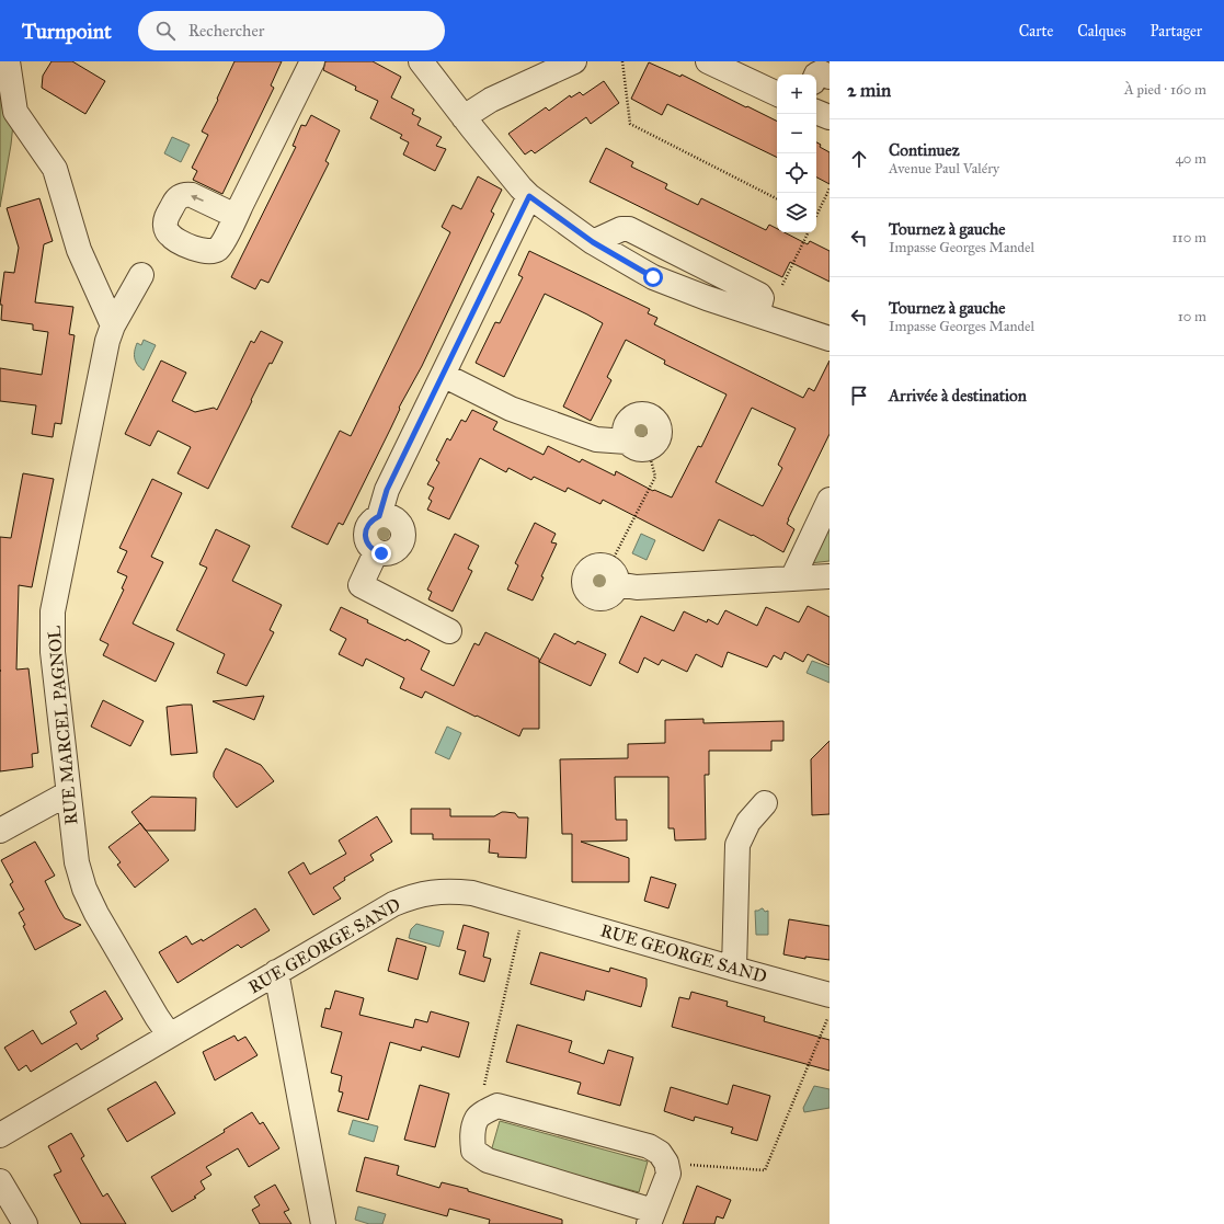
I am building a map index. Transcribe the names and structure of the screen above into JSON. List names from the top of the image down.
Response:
{
  "streets": {
    "street": ["RUE MARCEL PAGNOL", "RUE GEORGE SAND"]
  },
  "crossings": [
    ["RUE MARCEL PAGNOL", "RUE GEORGE SAND"]
  ],
  "page": {
    "header": "Turnpoint",
    "search": "Rechercher",
    "nav": ["Carte", "Calques", "Partager"],
    "heading": ["2 min", "À pied · 160 m"],
    "map_buttons": ["+", "−"],
    "list": [
      ["Continuez", "Avenue Paul Valéry", "40 m"],
      ["Tournez à gauche", "Impasse Georges Mandel", "110 m"],
      ["Tournez à gauche", "Impasse Georges Mandel", "10 m"],
      "Arrivée à destination"
    ]
  }
}
